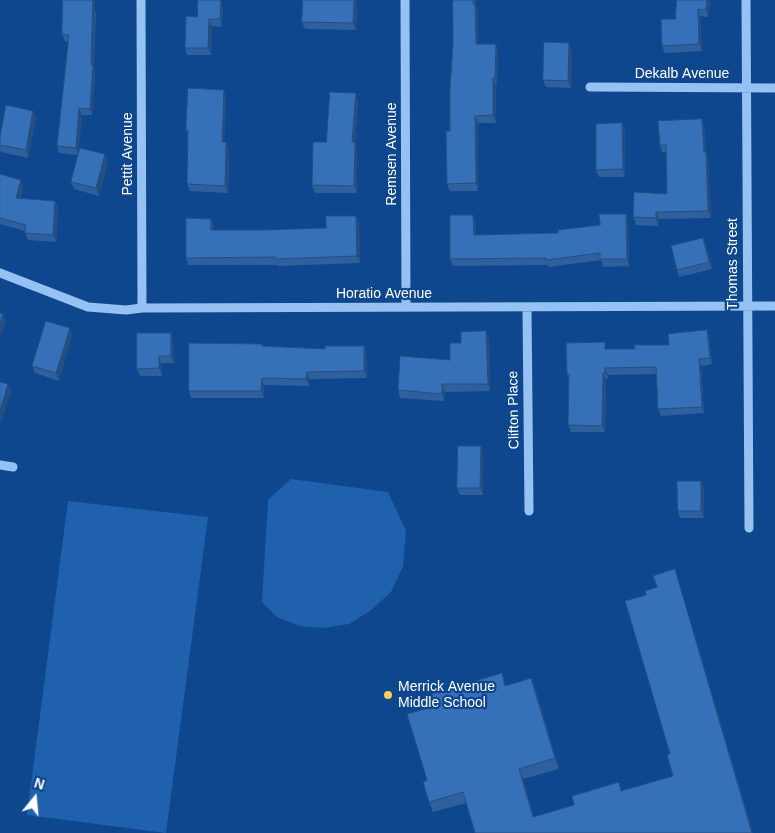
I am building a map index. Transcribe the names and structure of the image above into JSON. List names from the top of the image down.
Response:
{
  "streets": {
    "street": [
      "Dekalb Avenue",
      "Pettit Avenue",
      "Remsen Avenue",
      "Thomas Street",
      "Horatio Avenue",
      "Clifton Place"
    ]
  },
  "crossings": [
    ["Dekalb Avenue", "Thomas Street"],
    ["Pettit Avenue", "Horatio Avenue"],
    ["Remsen Avenue", "Horatio Avenue"],
    ["Thomas Street", "Horatio Avenue"],
    ["Horatio Avenue", "Clifton Place"]
  ],
  "places": ["Merrick Avenue Middle School"],
  "north": "top"
}
